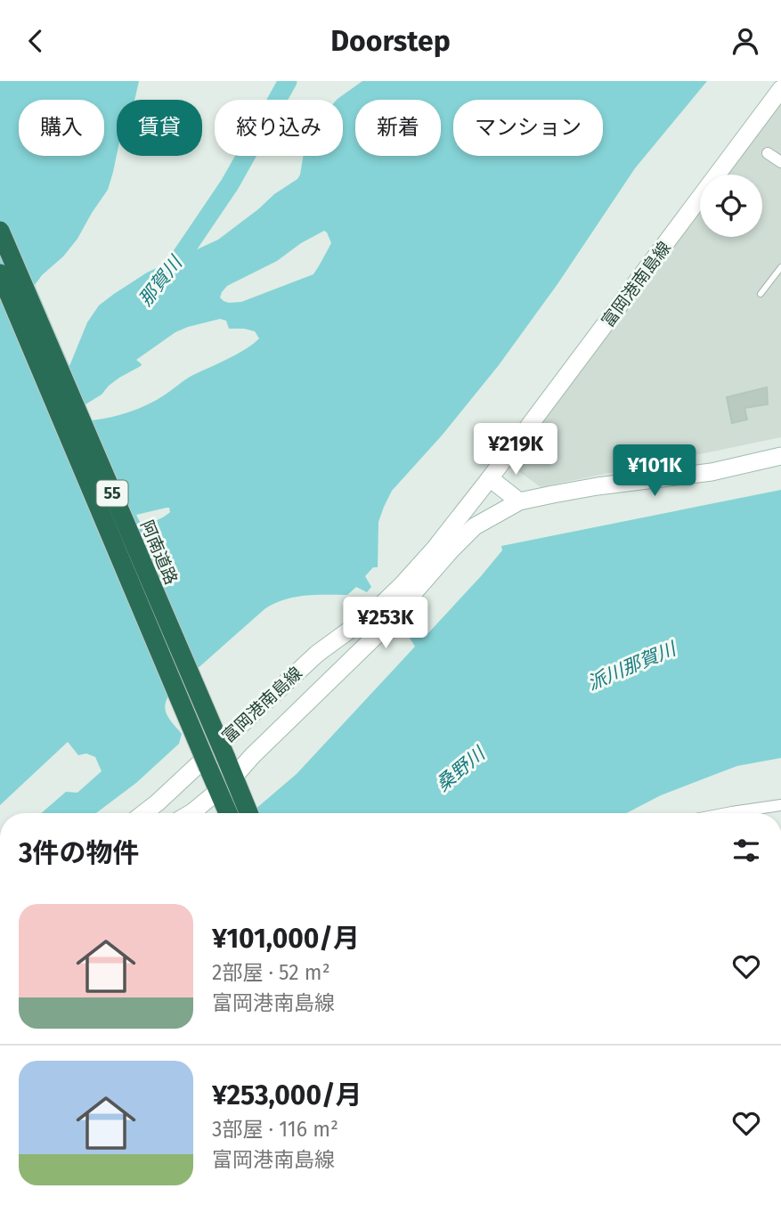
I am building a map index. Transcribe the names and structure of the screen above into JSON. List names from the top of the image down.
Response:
{
  "streets": {
    "highway": ["55", "阿南道路"],
    "main road": ["富岡港南島線"]
  },
  "water": ["那賀川", "派川那賀川", "桑野川"],
  "page": {
    "header": "Doorstep",
    "chip": [
      "購入",
      "賃貸",
      "絞り込み",
      "新着",
      "マンション"
    ],
    "price": ["¥219K", "¥101K", "¥253K"],
    "heading": "3件の物件",
    "list": [
      {
        "name": "¥101,000/月",
        "note": "2部屋 · 52 m² · 富岡港南島線"
      },
      {
        "name": "¥253,000/月",
        "note": "3部屋 · 116 m² · 富岡港南島線"
      }
    ]
  }
}
